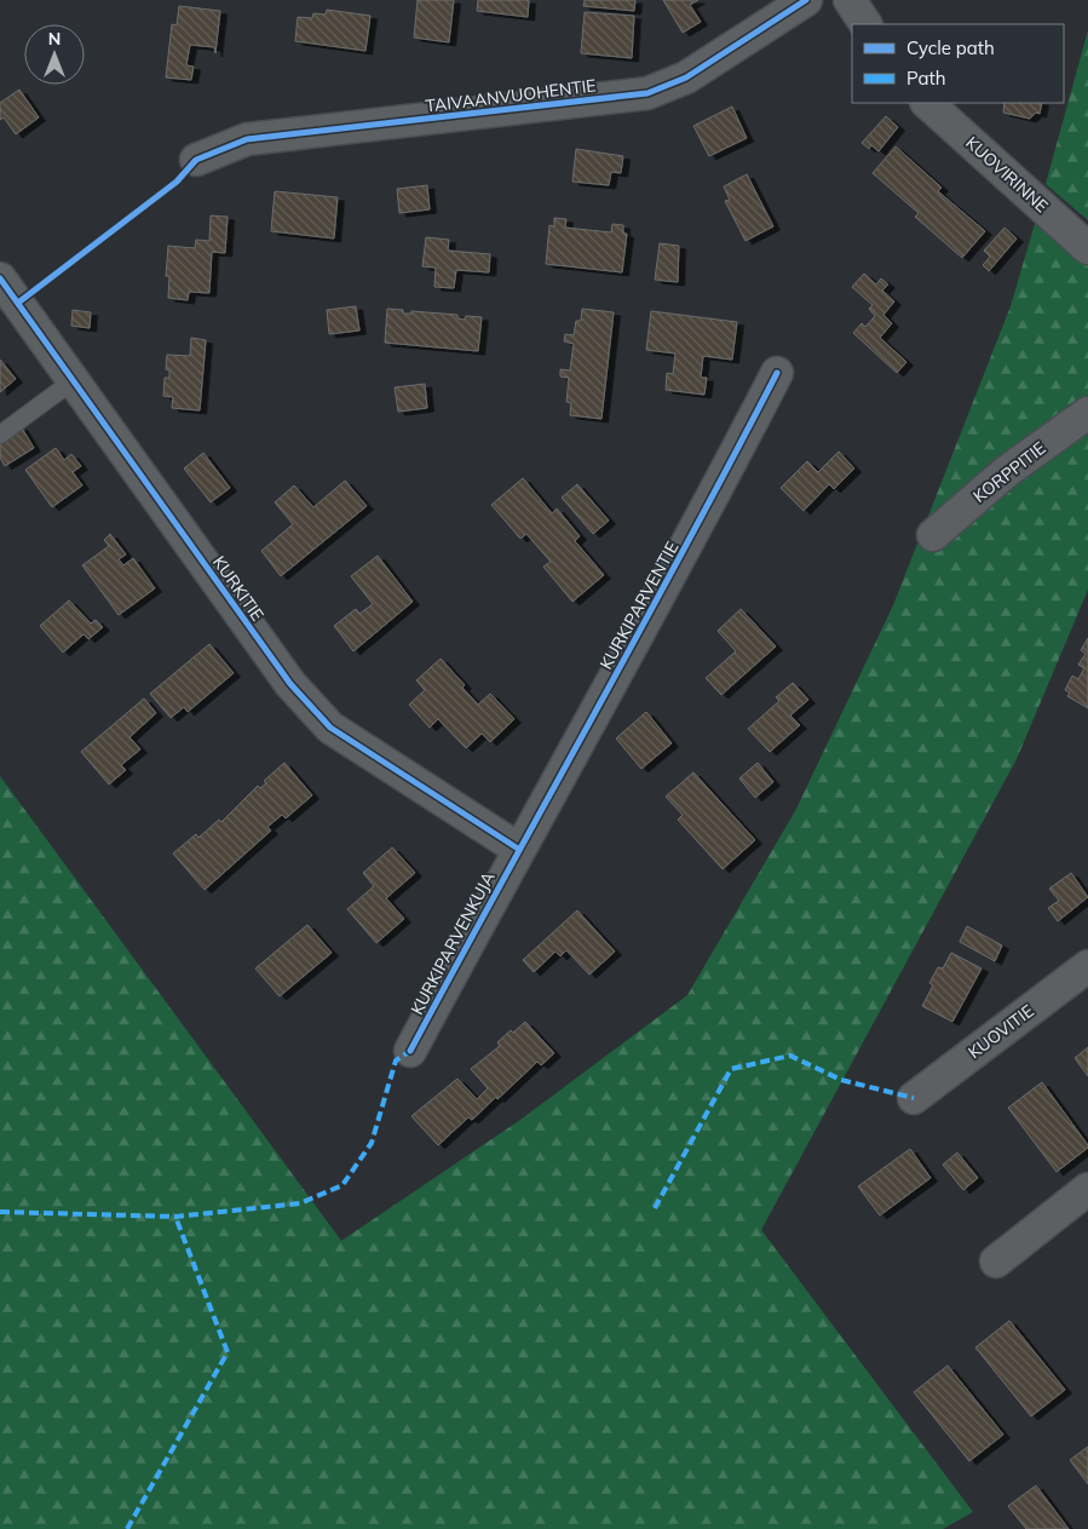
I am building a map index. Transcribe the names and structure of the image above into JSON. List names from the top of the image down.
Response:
{
  "streets": {
    "street": [
      "TAIVAANVUOHENTIE",
      "KUOVIRINNE",
      "KORPPITIE",
      "KURKITIE",
      "KURKIPARVENTIE",
      "KURKIPARVENKUJA",
      "KUOVITIE"
    ]
  },
  "crossings": [
    ["KURKITIE", "KURKIPARVENTIE"],
    ["KURKITIE", "KURKIPARVENKUJA"],
    ["KURKIPARVENTIE", "KURKIPARVENKUJA"]
  ],
  "legend": ["Cycle path", "Path"],
  "north": "top"
}
